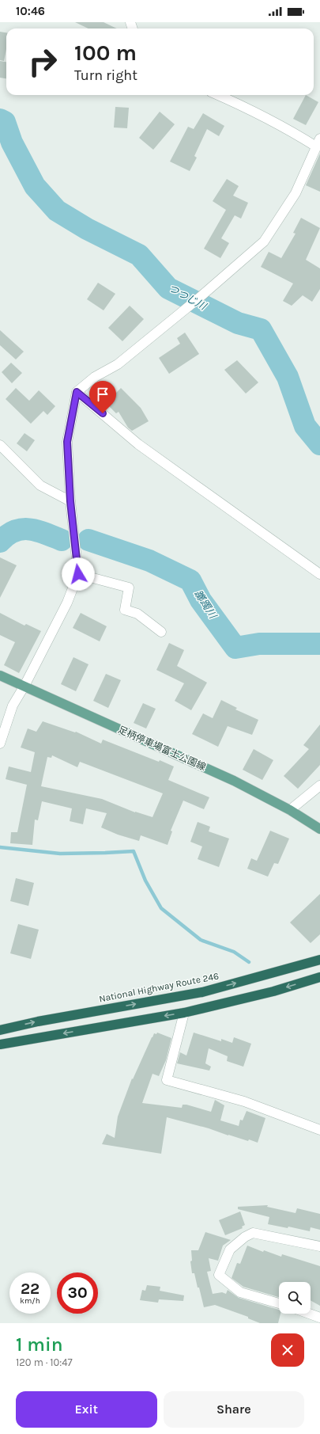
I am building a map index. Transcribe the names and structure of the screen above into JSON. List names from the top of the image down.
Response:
{
  "streets": {
    "highway": ["National Highway Route 246"],
    "main road": ["足柄停車場富士公園線"]
  },
  "water": ["つつじ川", "躑躅川"],
  "page": {
    "status": "10:46",
    "turn": ["100 m", "Turn right"],
    "speed": "22 km/h",
    "limit": "30",
    "heading": ["1 min", "120 m · 10:47"],
    "buttons": ["Exit", "Share"]
  }
}
